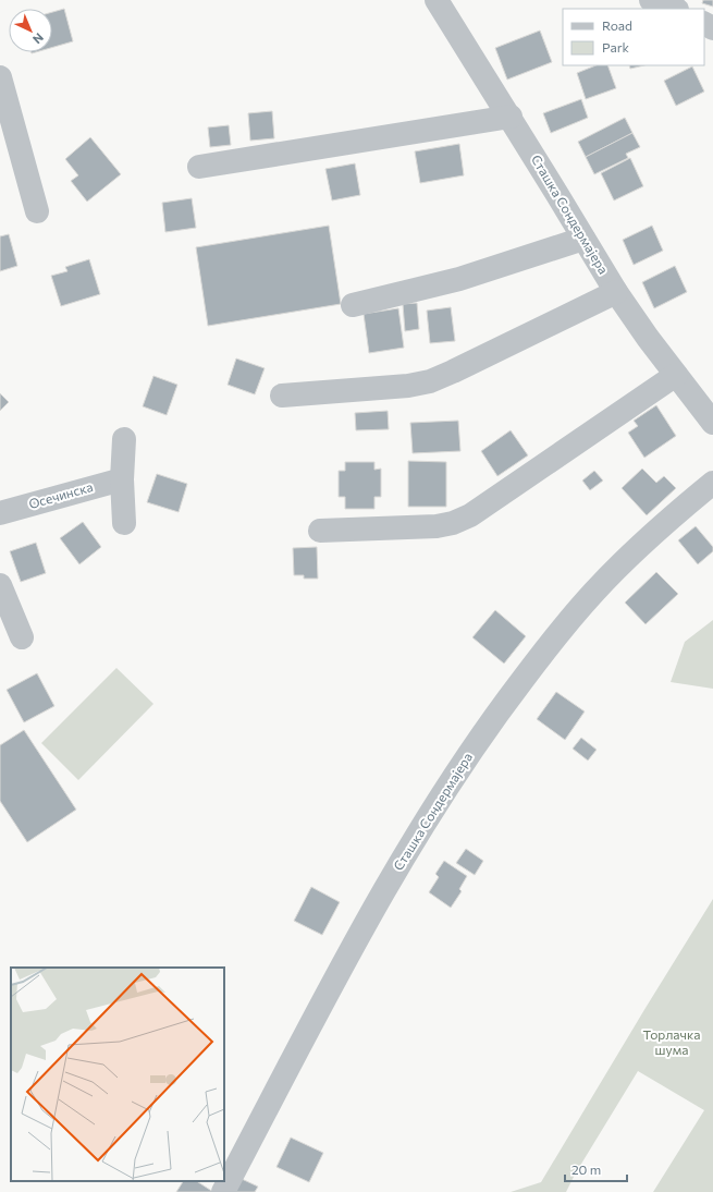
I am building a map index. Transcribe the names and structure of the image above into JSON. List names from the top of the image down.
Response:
{
  "streets": {
    "street": ["Сташка Сондермајера", "Осечинска"]
  },
  "parks": ["Торлачка шума"],
  "legend": ["Road", "Park"],
  "scale_bar": "20 m",
  "north": "bottom right"
}
